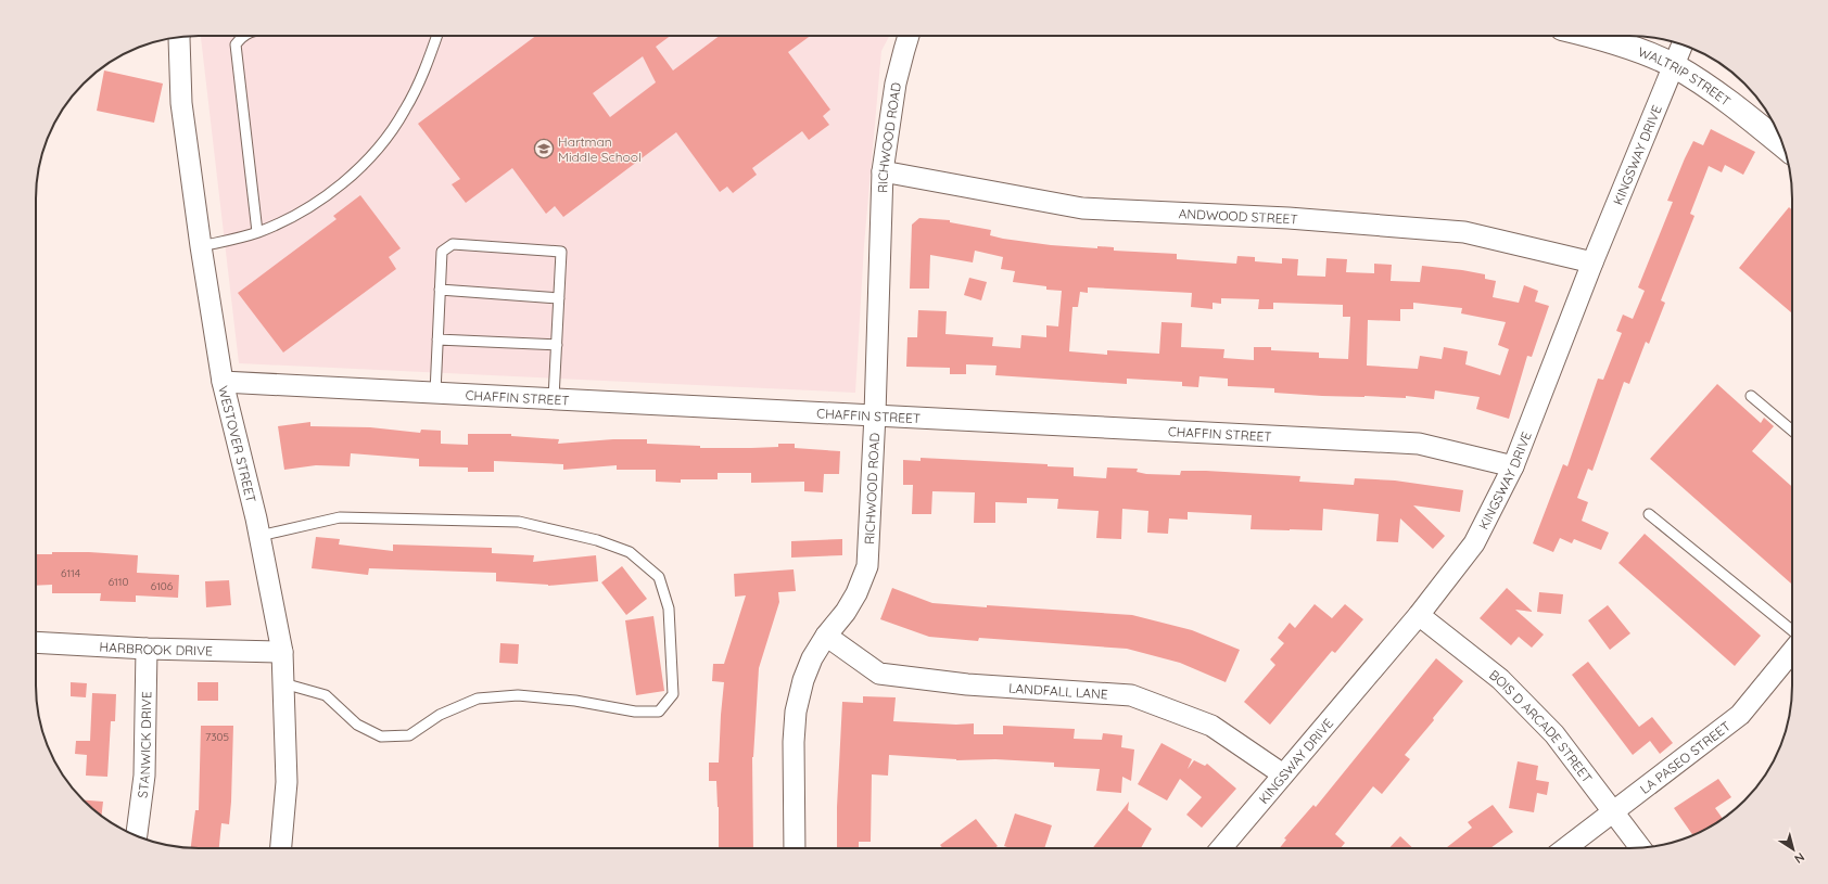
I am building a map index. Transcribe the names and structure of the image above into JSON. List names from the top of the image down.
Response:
{
  "streets": {
    "street": [
      "WALTRIP STREET",
      "RICHWOOD ROAD",
      "KINGSWAY DRIVE",
      "ANDWOOD STREET",
      "CHAFFIN STREET",
      "WESTOVER STREET",
      "HARBROOK DRIVE",
      "LANDFALL LANE",
      "BOIS D ARCADE STREET",
      "STANWICK DRIVE",
      "LA PASEO STREET"
    ]
  },
  "crossings": [
    ["WALTRIP STREET", "KINGSWAY DRIVE"],
    ["RICHWOOD ROAD", "ANDWOOD STREET"],
    ["RICHWOOD ROAD", "CHAFFIN STREET"],
    ["RICHWOOD ROAD", "LANDFALL LANE"],
    ["KINGSWAY DRIVE", "ANDWOOD STREET"],
    ["KINGSWAY DRIVE", "CHAFFIN STREET"],
    ["KINGSWAY DRIVE", "LANDFALL LANE"],
    ["KINGSWAY DRIVE", "BOIS D ARCADE STREET"],
    ["CHAFFIN STREET", "WESTOVER STREET"],
    ["WESTOVER STREET", "HARBROOK DRIVE"],
    ["HARBROOK DRIVE", "STANWICK DRIVE"],
    ["BOIS D ARCADE STREET", "LA PASEO STREET"]
  ],
  "places": {
    "school or university": ["Hartman Middle School"]
  },
  "house_numbers": [
    "6114",
    "6110",
    "6106",
    "7305"
  ],
  "north": "bottom right"
}
